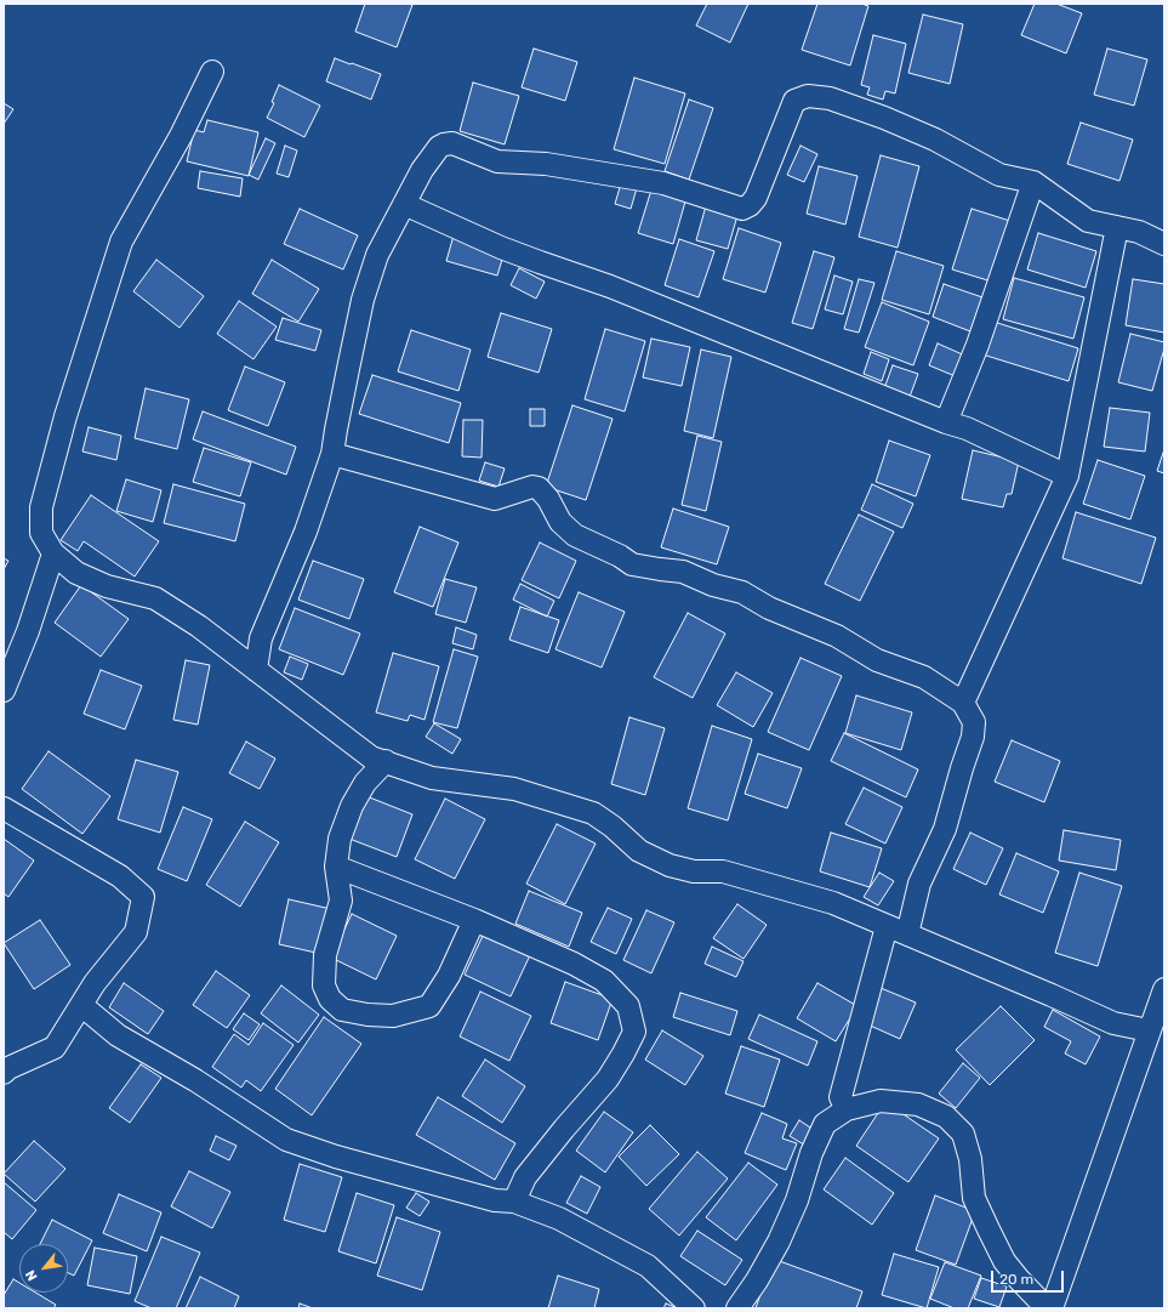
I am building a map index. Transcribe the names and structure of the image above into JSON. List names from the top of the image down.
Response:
{
  "scale_bar": "20 m",
  "north": "bottom left"
}
